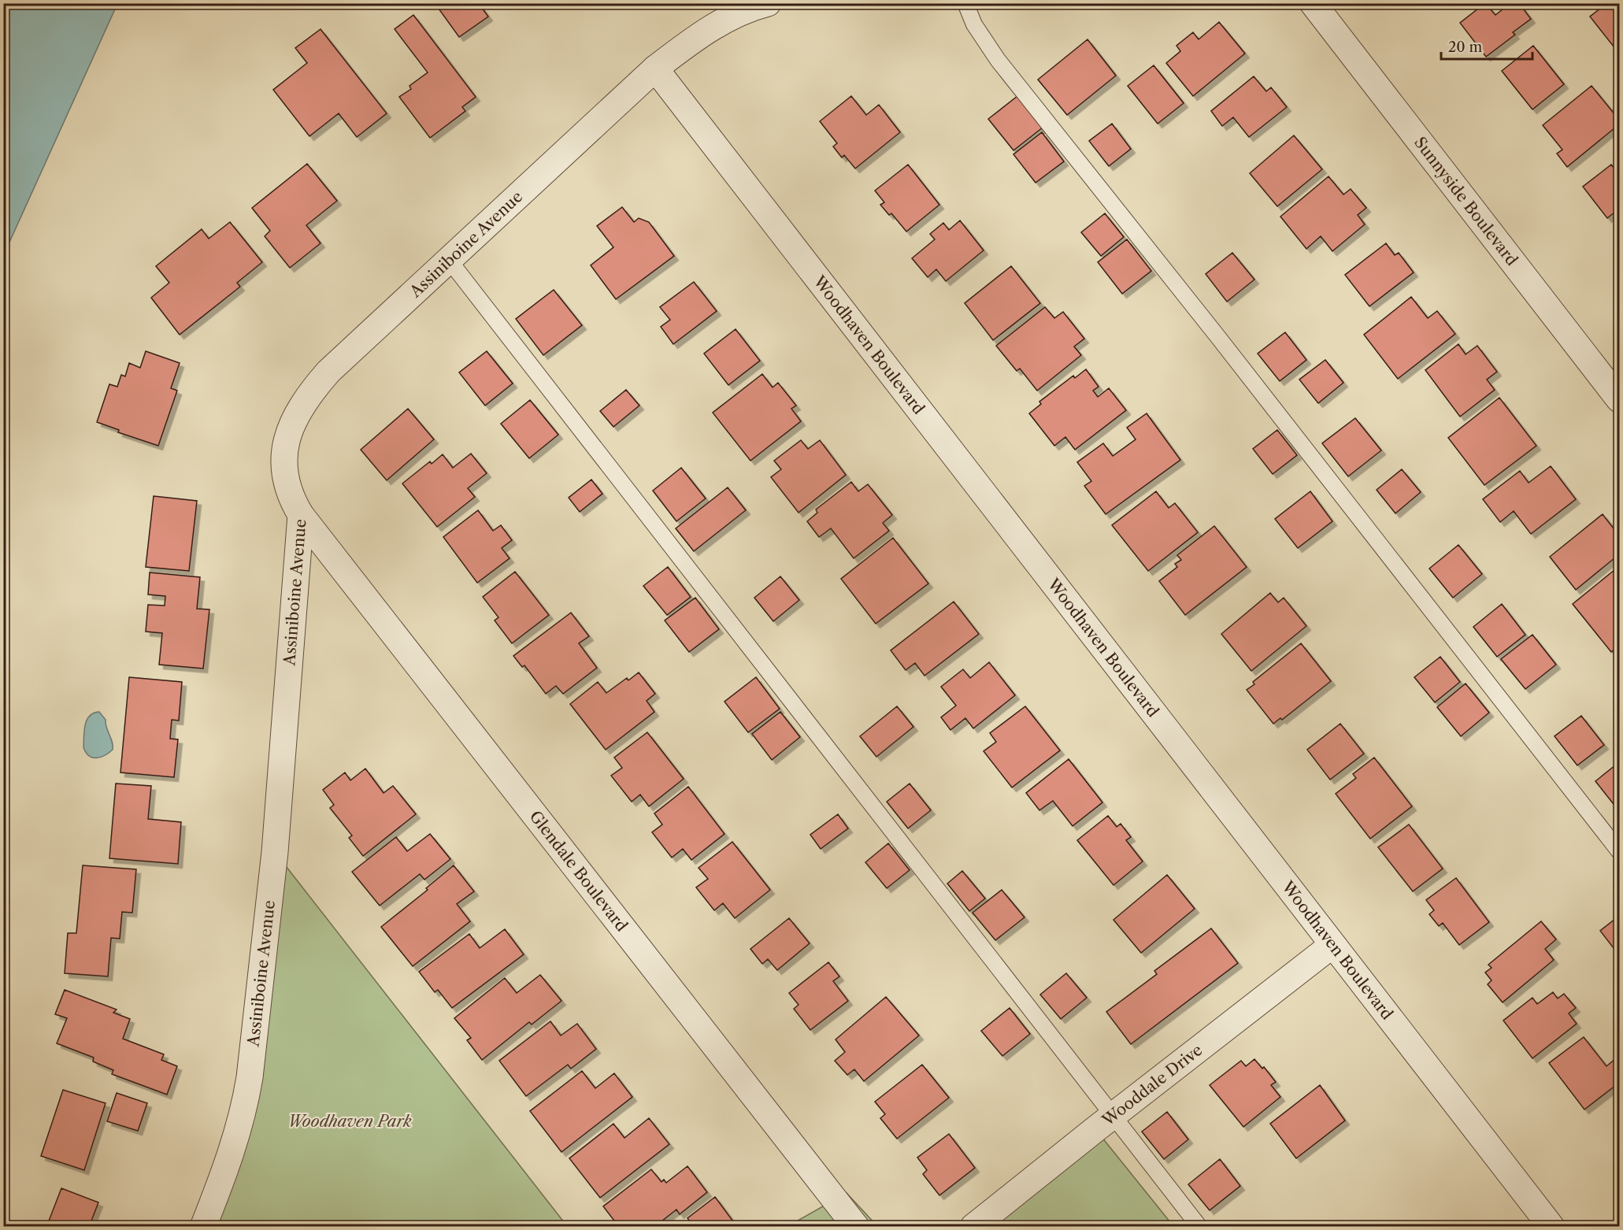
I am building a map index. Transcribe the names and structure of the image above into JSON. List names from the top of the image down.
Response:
{
  "streets": {
    "street": [
      "Sunnyside Boulevard",
      "Assiniboine Avenue",
      "Woodhaven Boulevard",
      "Glendale Boulevard",
      "Wooddale Drive"
    ]
  },
  "crossings": [
    ["Assiniboine Avenue", "Woodhaven Boulevard"],
    ["Assiniboine Avenue", "Glendale Boulevard"],
    ["Woodhaven Boulevard", "Wooddale Drive"]
  ],
  "parks": ["Woodhaven Park"],
  "scale_bar": "20 m"
}
